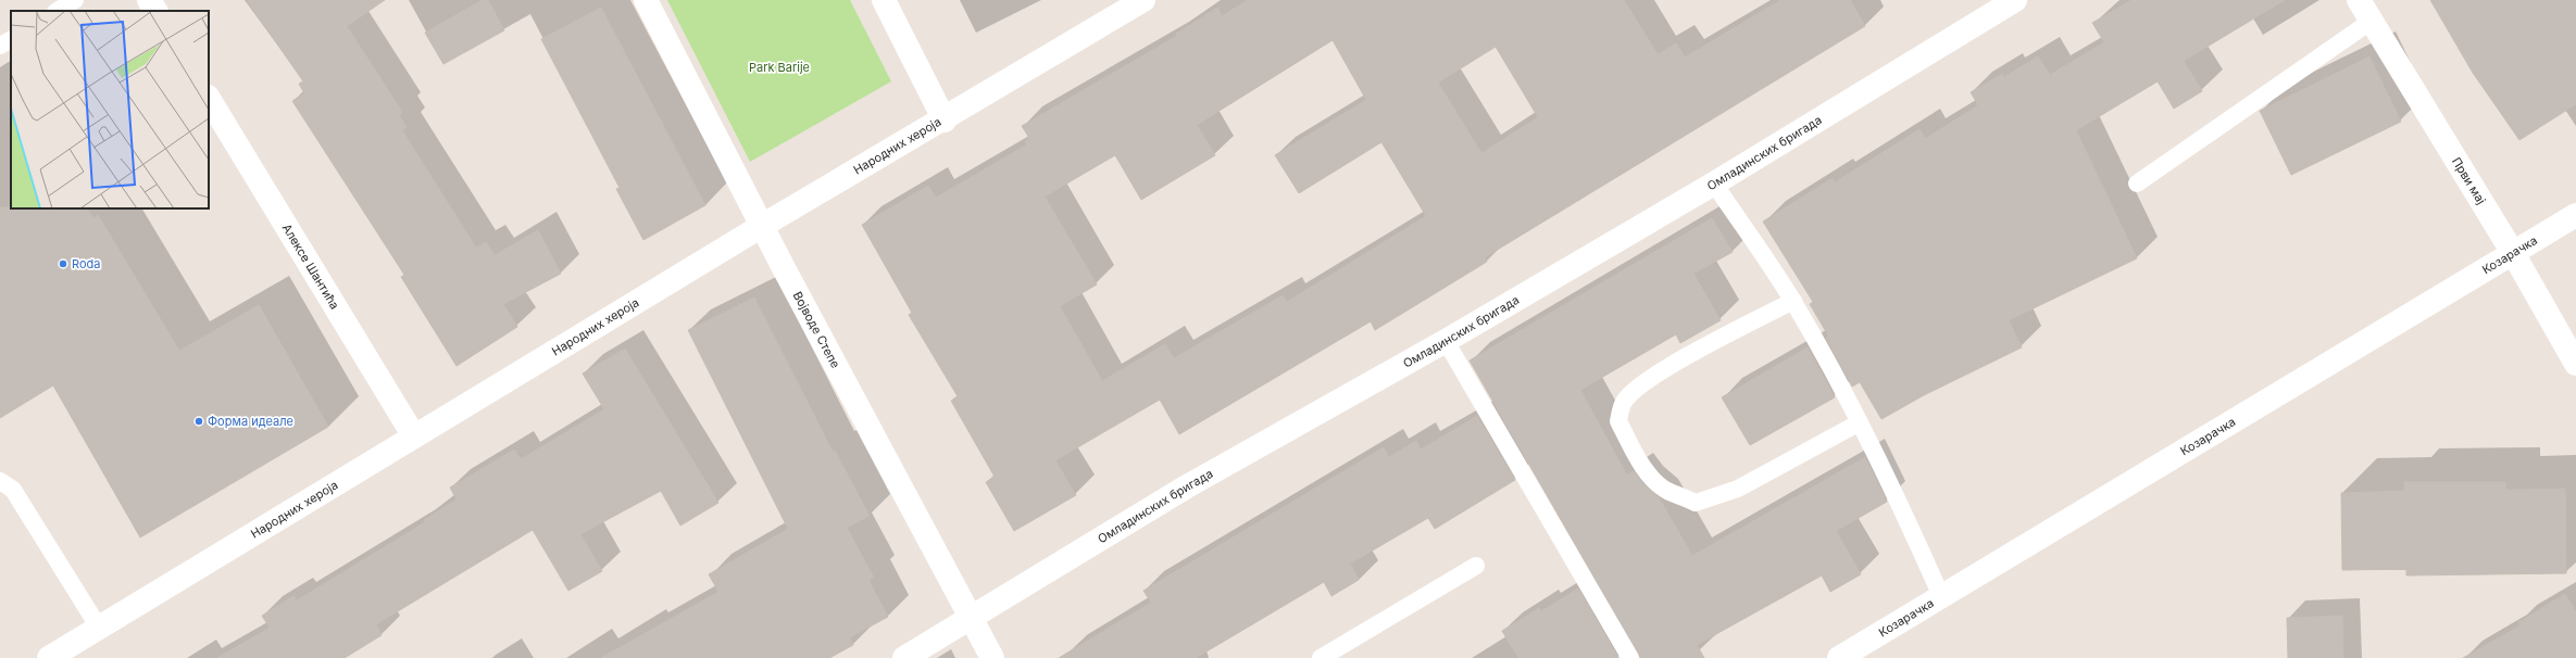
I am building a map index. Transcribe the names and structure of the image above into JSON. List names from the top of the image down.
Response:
{
  "streets": {
    "street": [
      "Народних хероја",
      "Омладинских бригада",
      "Први мај",
      "Козарачка",
      "Алексе Шантића",
      "Војводе Степе"
    ]
  },
  "crossings": [
    ["Народних хероја", "Алексе Шантића"],
    ["Народних хероја", "Војводе Степе"],
    ["Омладинских бригада", "Војводе Степе"],
    ["Први мај", "Козарачка"]
  ],
  "parks": ["Park Barije"],
  "places": ["Roda", "Форма идеале"]
}
